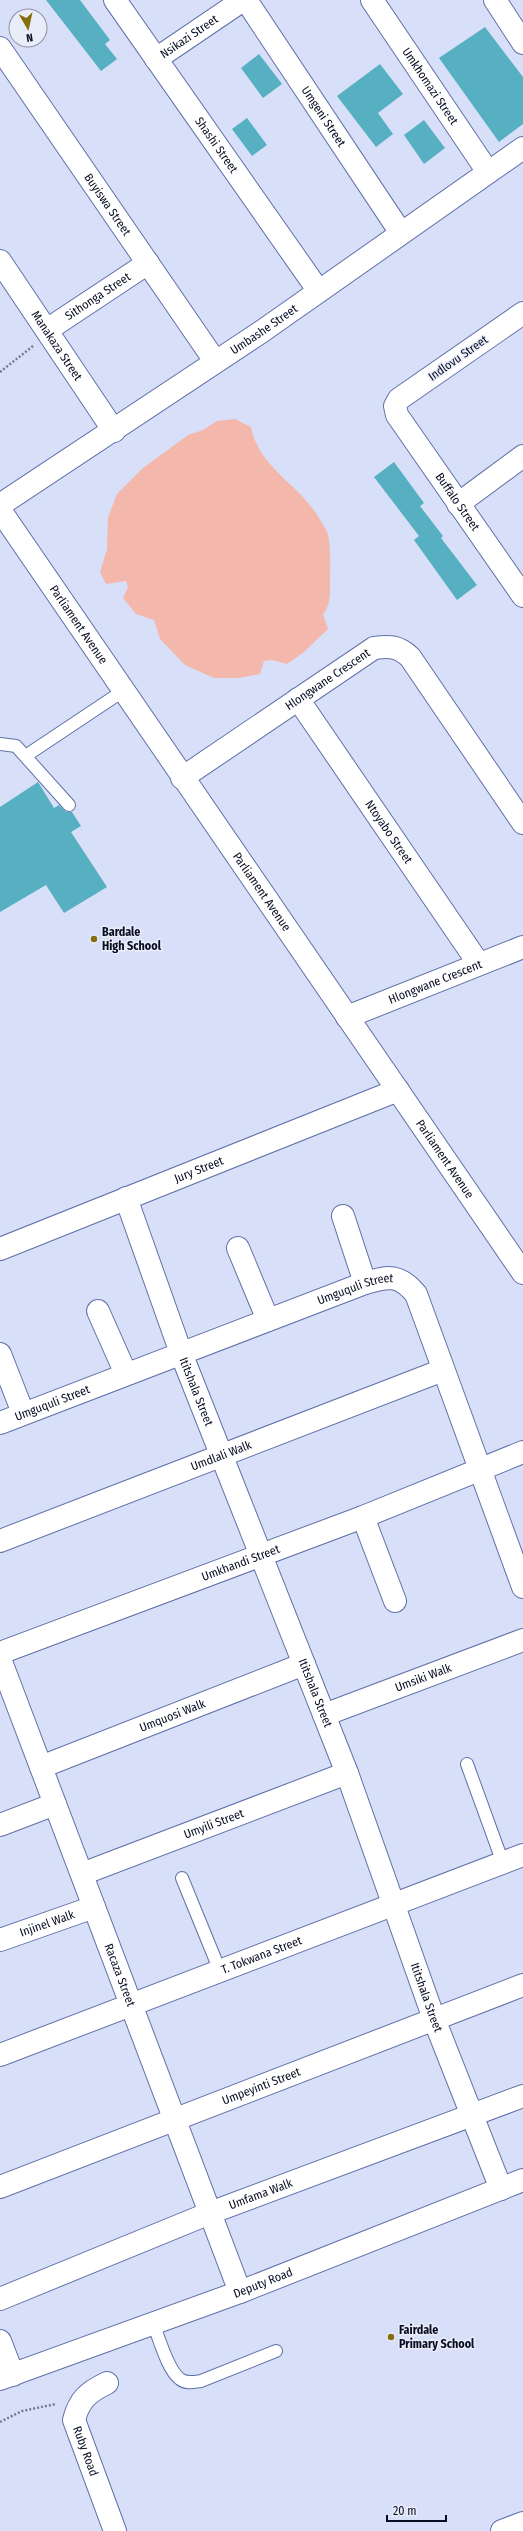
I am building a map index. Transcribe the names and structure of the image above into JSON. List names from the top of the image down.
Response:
{
  "streets": {
    "street": [
      "Nsikazi Street",
      "Umkhomazi Street",
      "Umgeni Street",
      "Shashi Street",
      "Buyiswa Street",
      "Sithonga Street",
      "Umbashe Street",
      "Manakaza Street",
      "Indlovu Street",
      "Buffalo Street",
      "Parliament Avenue",
      "Hlongwane Crescent",
      "Ntoyabo Street",
      "Jury Street",
      "Umguquli Street",
      "Ititshala Street",
      "Umdlali Walk",
      "Umkhandi Street",
      "Umsiki Walk",
      "Umquosi Walk",
      "Umyili Street",
      "Injinel Walk",
      "T. Tokwana Street",
      "Racaza Street",
      "Umpeyinti Street",
      "Umfama Walk",
      "Deputy Road",
      "Ruby Road"
    ]
  },
  "crossings": [
    ["Nsikazi Street", "Umgeni Street"],
    ["Nsikazi Street", "Shashi Street"],
    ["Umkhomazi Street", "Umbashe Street"],
    ["Umgeni Street", "Umbashe Street"],
    ["Shashi Street", "Umbashe Street"],
    ["Buyiswa Street", "Sithonga Street"],
    ["Buyiswa Street", "Umbashe Street"],
    ["Sithonga Street", "Manakaza Street"],
    ["Umbashe Street", "Manakaza Street"],
    ["Indlovu Street", "Buffalo Street"],
    ["Parliament Avenue", "Hlongwane Crescent"],
    ["Parliament Avenue", "Jury Street"],
    ["Hlongwane Crescent", "Ntoyabo Street"],
    ["Jury Street", "Ititshala Street"],
    ["Umguquli Street", "Ititshala Street"],
    ["Umguquli Street", "Umdlali Walk"],
    ["Umguquli Street", "Umkhandi Street"],
    ["Ititshala Street", "Umdlali Walk"],
    ["Ititshala Street", "Umkhandi Street"],
    ["Ititshala Street", "Umsiki Walk"],
    ["Ititshala Street", "Umquosi Walk"],
    ["Ititshala Street", "Umyili Street"],
    ["Ititshala Street", "T. Tokwana Street"],
    ["Ititshala Street", "Umpeyinti Street"],
    ["Ititshala Street", "Umfama Walk"],
    ["Ititshala Street", "Deputy Road"],
    ["Umquosi Walk", "Racaza Street"],
    ["Umyili Street", "Racaza Street"],
    ["Injinel Walk", "Racaza Street"],
    ["T. Tokwana Street", "Racaza Street"],
    ["Racaza Street", "Umpeyinti Street"],
    ["Racaza Street", "Umfama Walk"],
    ["Racaza Street", "Deputy Road"]
  ],
  "places": ["Bardale High School", "Fairdale Primary School"],
  "scale_bar": "20 m",
  "north": "bottom"
}
